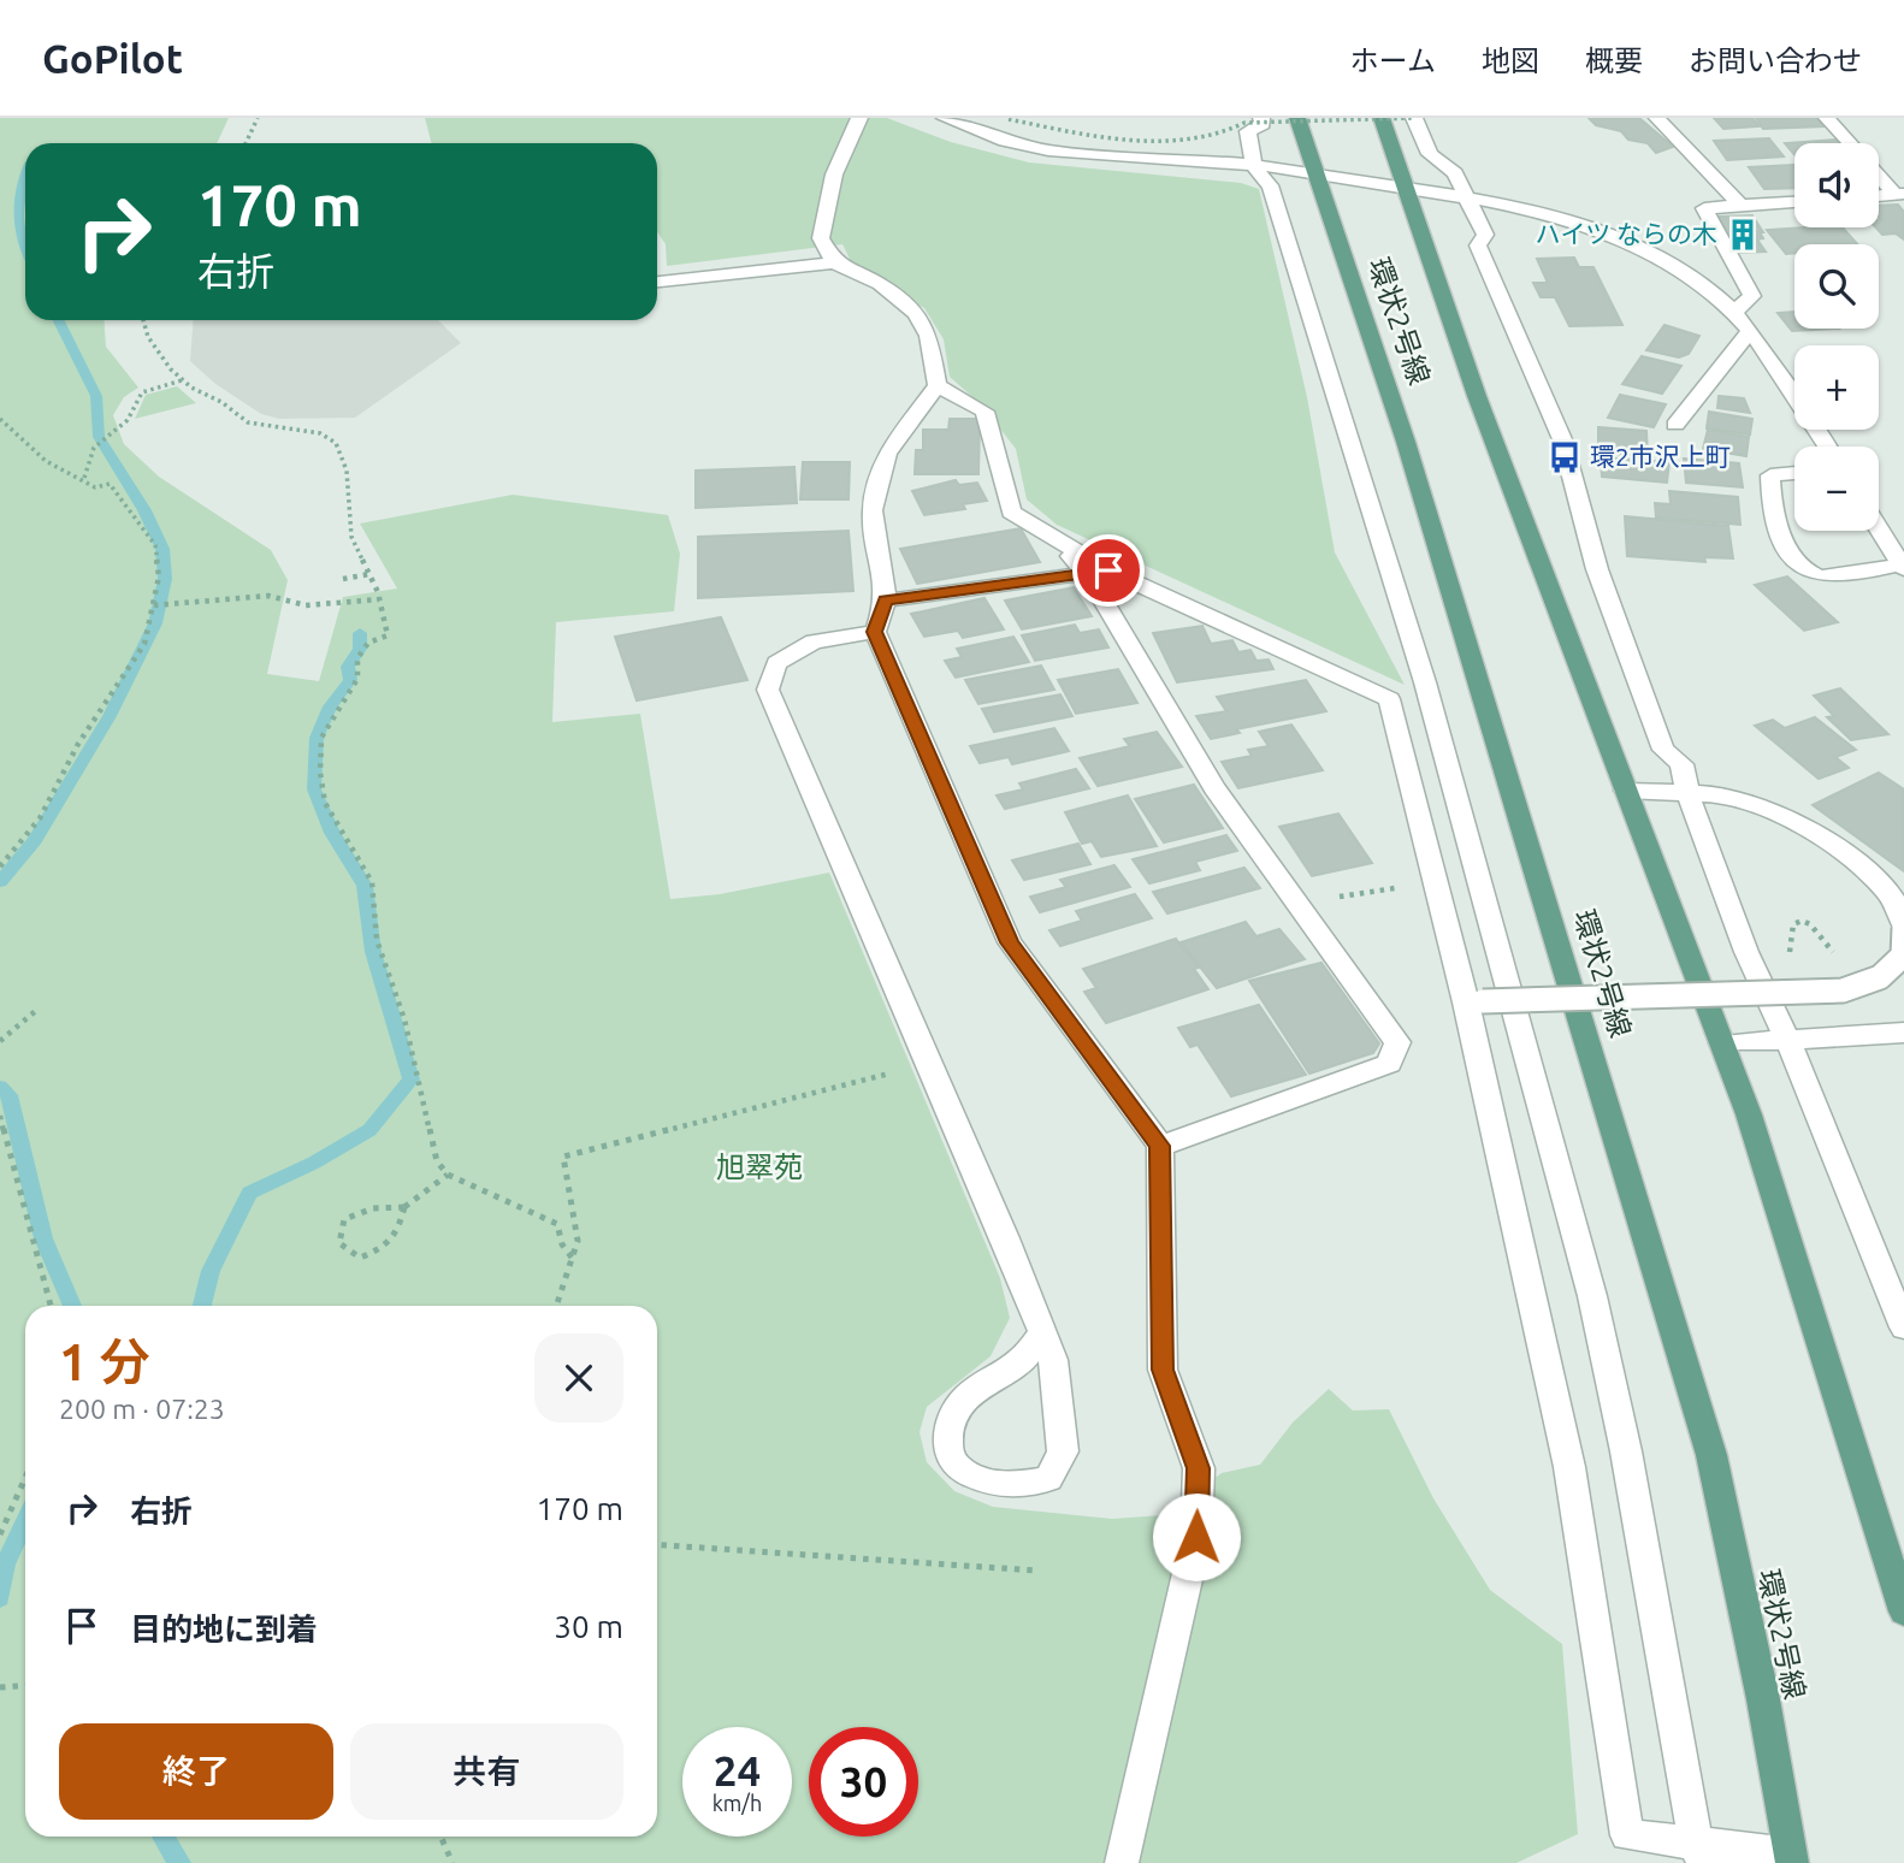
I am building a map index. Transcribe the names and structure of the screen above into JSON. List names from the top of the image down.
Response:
{
  "streets": {
    "main road": ["環状2号線"]
  },
  "parks": ["旭翠苑"],
  "places": {
    "building": ["ハイツ ならの木"],
    "bus stop": ["環2市沢上町"]
  },
  "page": {
    "header": "GoPilot",
    "nav": [
      "ホーム",
      "地図",
      "概要",
      "お問い合わせ"
    ],
    "map_buttons": ["+", "−"],
    "turn": ["170 m", "右折"],
    "heading": ["1 分", "200 m · 07:23"],
    "list": [
      {
        "name": "右折",
        "value": "170 m"
      },
      {
        "name": "目的地に到着",
        "value": "30 m"
      }
    ],
    "buttons": ["終了", "共有"],
    "speed": "24 km/h",
    "limit": "30"
  }
}
